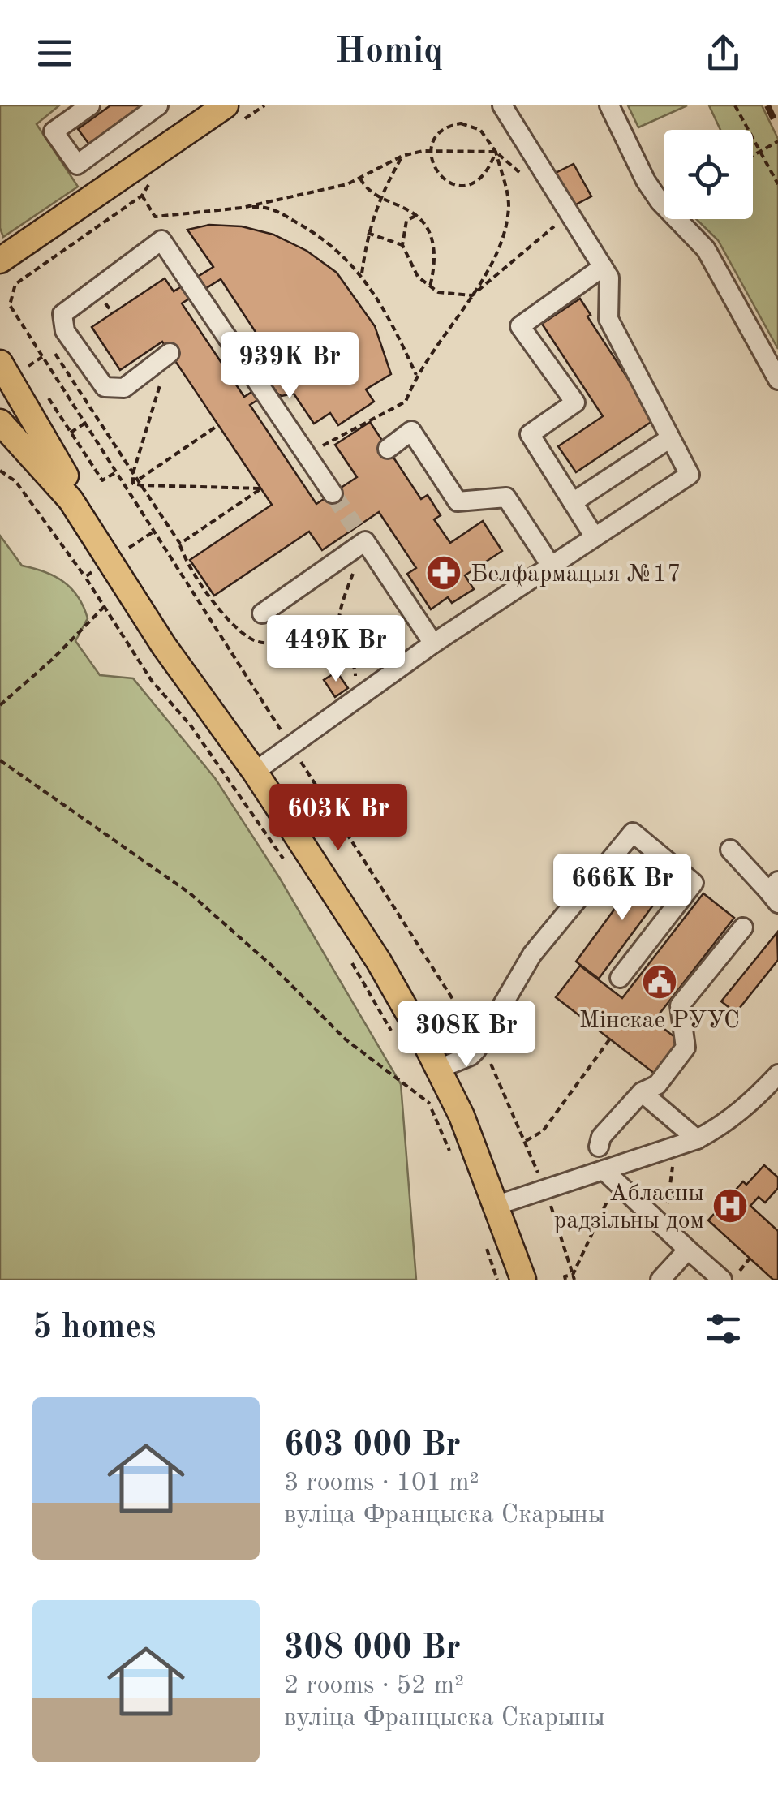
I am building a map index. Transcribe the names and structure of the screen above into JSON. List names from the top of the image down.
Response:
{
  "places": {
    "pharmacy": ["Белфармацыя №17"],
    "public building": ["Мінскае РУУС"],
    "hospital": ["Абласны радзільны дом"]
  },
  "page": {
    "header": "Homiq",
    "price": [
      "939K Br",
      "449K Br",
      "603K Br",
      "666K Br",
      "308K Br"
    ],
    "heading": "5 homes",
    "list": [
      {
        "name": "603 000 Br",
        "note": "3 rooms · 101 m² · вуліца Францыска Скарыны"
      },
      {
        "name": "308 000 Br",
        "note": "2 rooms · 52 m² · вуліца Францыска Скарыны"
      }
    ]
  }
}
